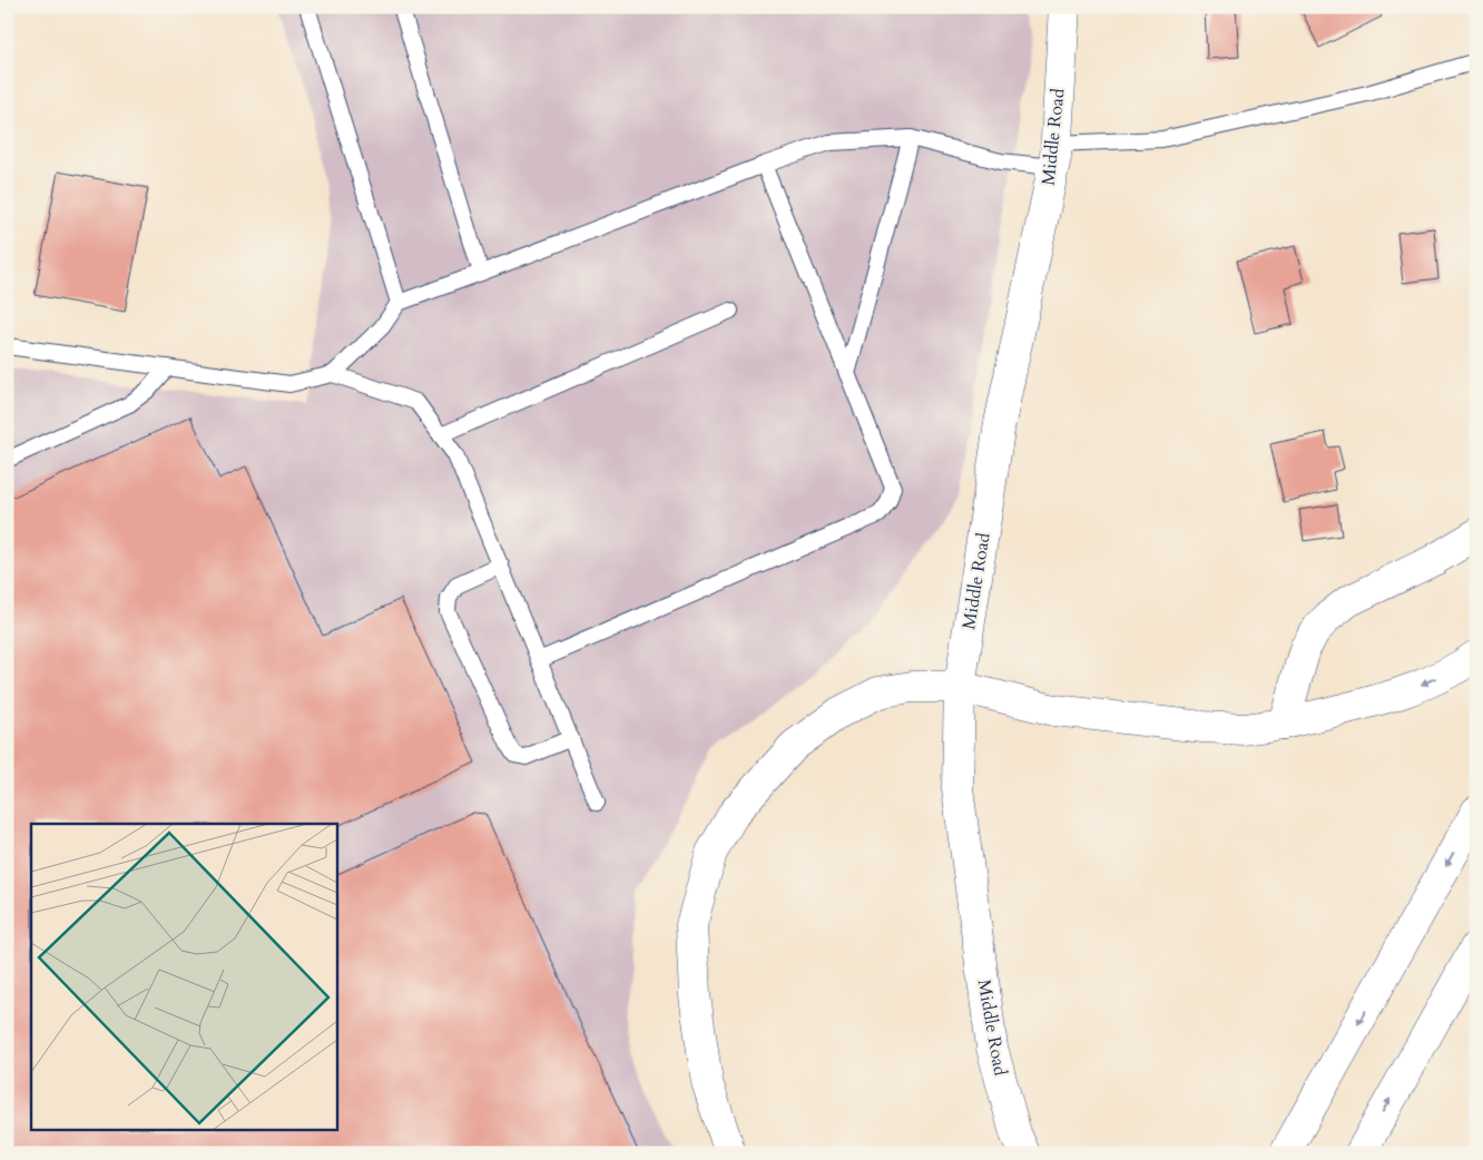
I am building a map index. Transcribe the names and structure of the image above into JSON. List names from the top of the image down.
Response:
{
  "streets": {
    "main road": ["Middle Road"]
  }
}
